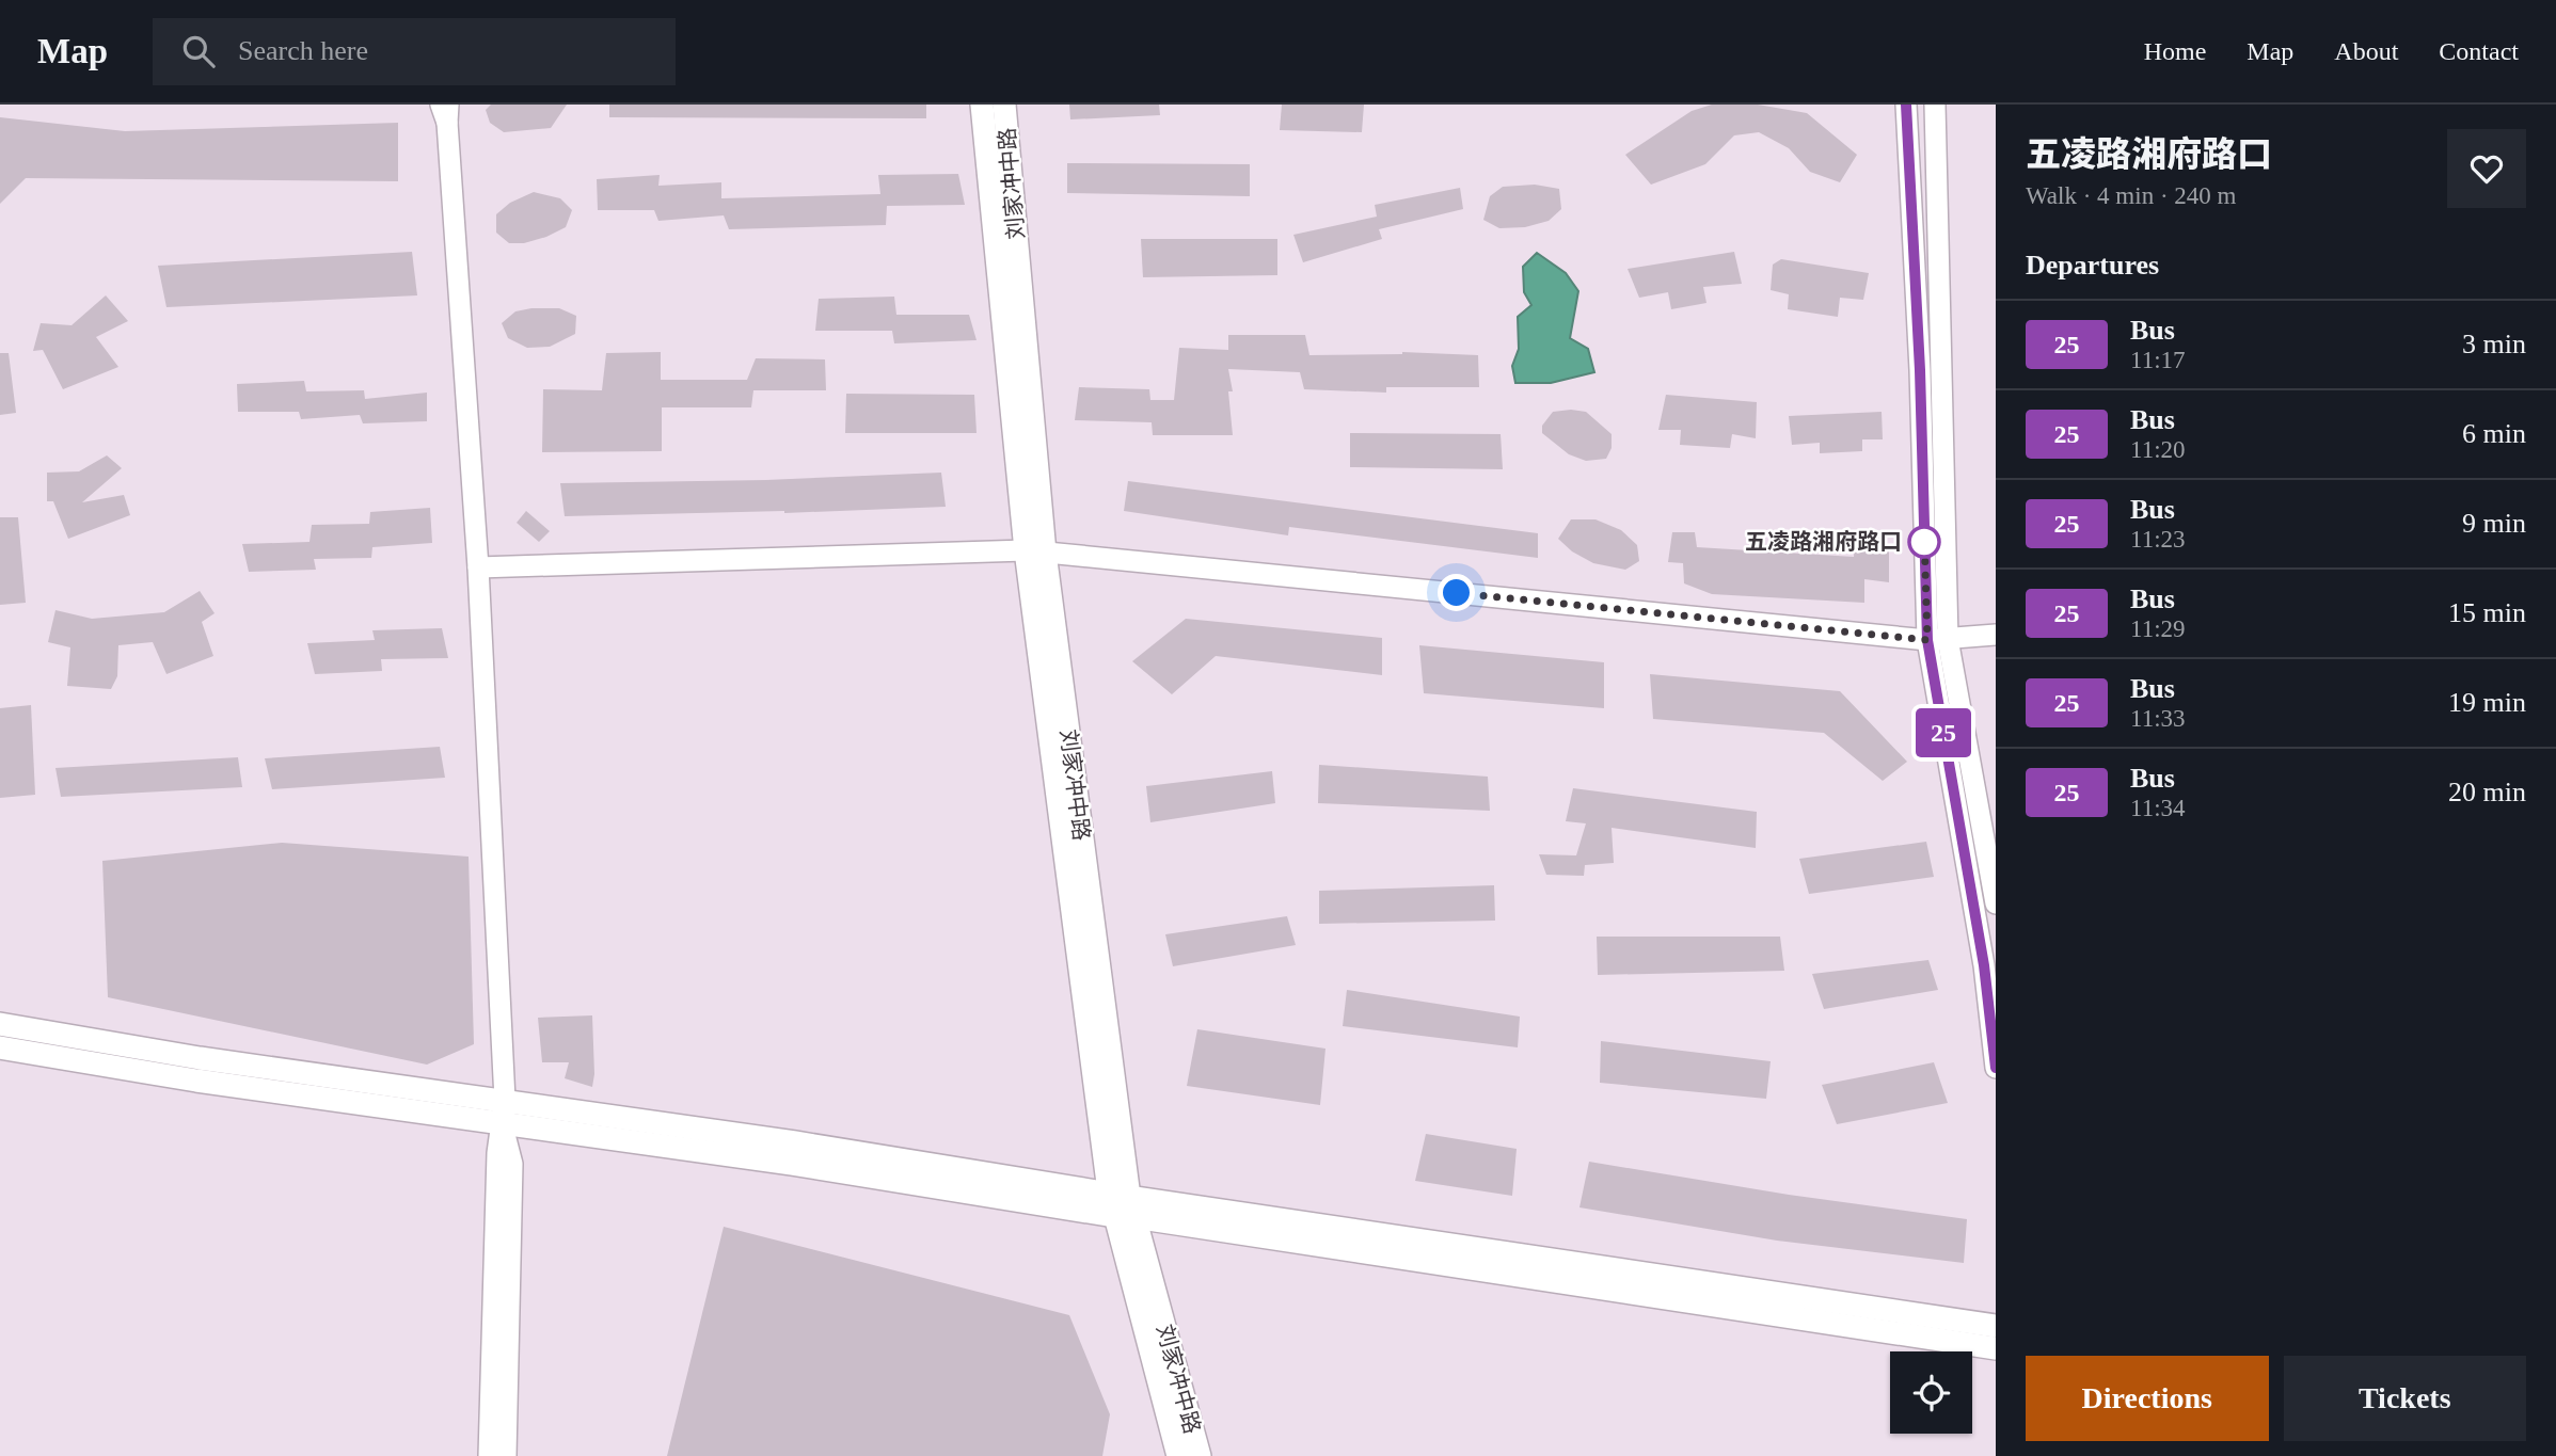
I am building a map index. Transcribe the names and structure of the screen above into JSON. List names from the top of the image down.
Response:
{
  "streets": {
    "main road": ["刘家冲中路"]
  },
  "places": ["五凌路湘府路口"],
  "lines": ["bus line 25"],
  "page": {
    "header": "Map",
    "search": "Search here",
    "nav": [
      "Home",
      "Map",
      "About",
      "Contact"
    ],
    "on_map": "25",
    "heading": [
      ["五凌路湘府路口", "Walk · 4 min · 240 m"],
      "Departures"
    ],
    "list": [
      {
        "mark": "25",
        "name": "Bus",
        "note": "11:17",
        "value": "3 min"
      },
      {
        "mark": "25",
        "name": "Bus",
        "note": "11:20",
        "value": "6 min"
      },
      {
        "mark": "25",
        "name": "Bus",
        "note": "11:23",
        "value": "9 min"
      },
      {
        "mark": "25",
        "name": "Bus",
        "note": "11:29",
        "value": "15 min"
      },
      {
        "mark": "25",
        "name": "Bus",
        "note": "11:33",
        "value": "19 min"
      },
      {
        "mark": "25",
        "name": "Bus",
        "note": "11:34",
        "value": "20 min"
      }
    ],
    "buttons": ["Directions", "Tickets"]
  }
}
